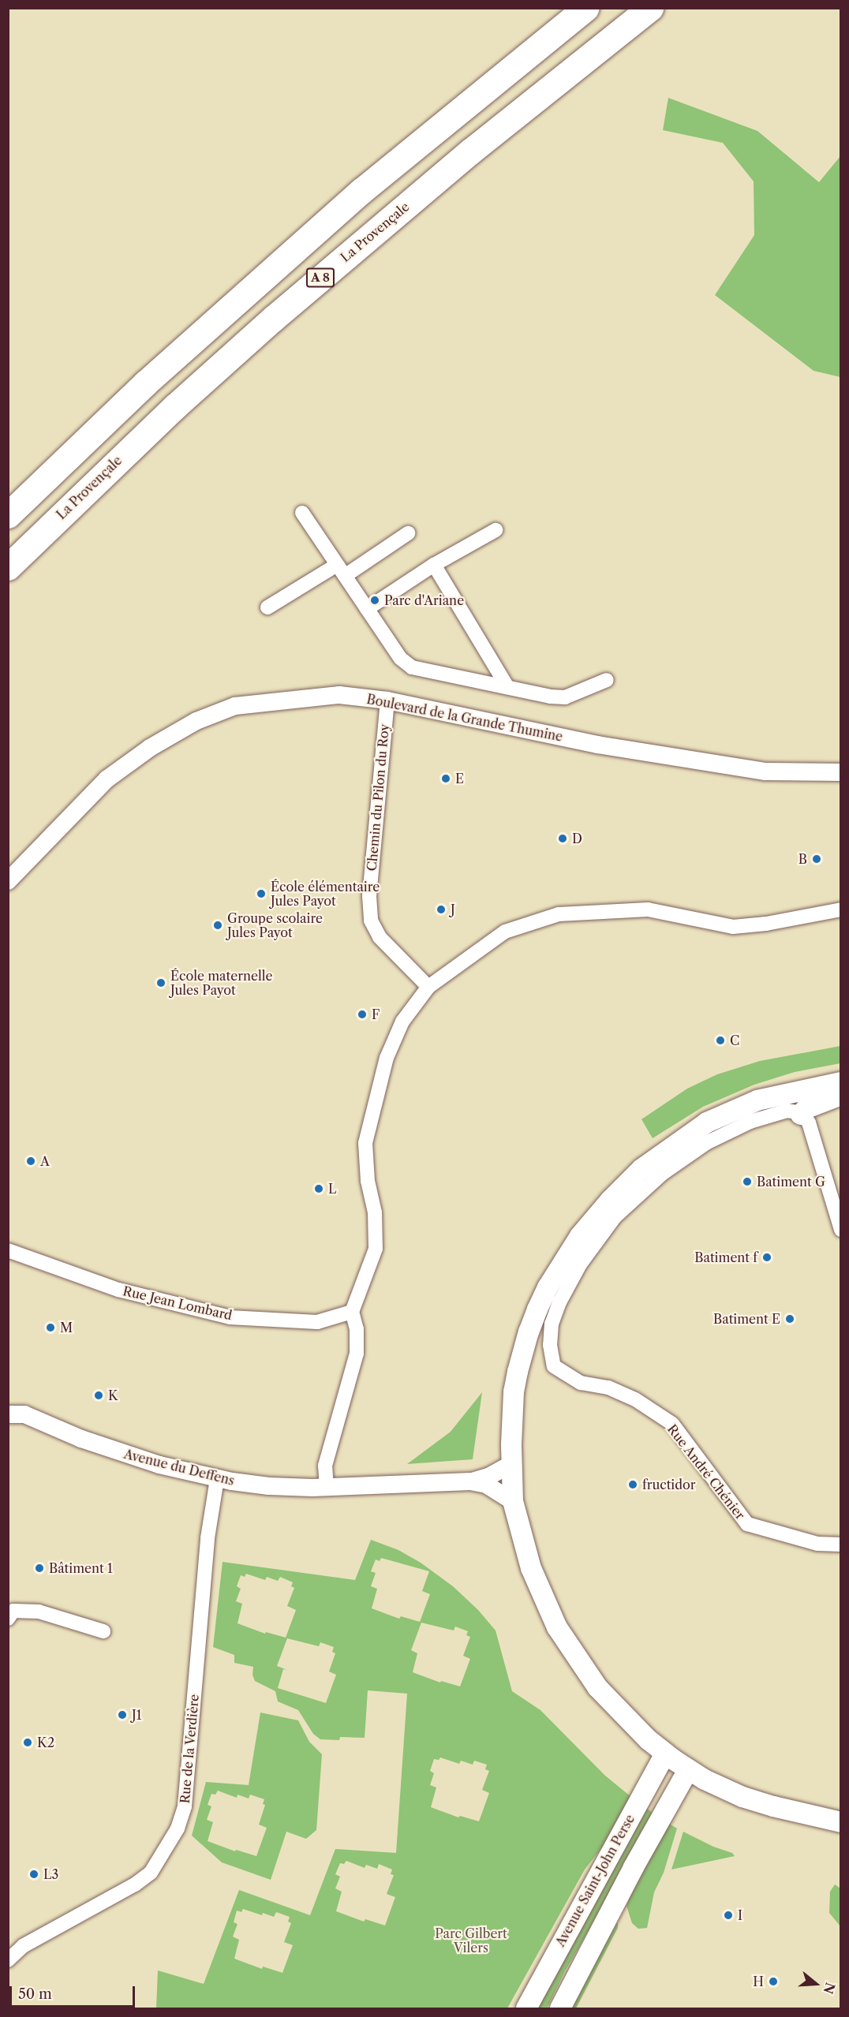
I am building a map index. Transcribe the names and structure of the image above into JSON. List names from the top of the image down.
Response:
{
  "streets": {
    "highway": ["La Provençale", "A 8"],
    "main road": ["Avenue Saint-John Perse"],
    "street": [
      "Boulevard de la Grande Thumine",
      "Chemin du Pilon du Roy",
      "Rue Jean Lombard",
      "Avenue du Deffens",
      "Rue André Chénier",
      "Rue de la Verdière"
    ]
  },
  "crossings": [
    ["Boulevard de la Grande Thumine", "Chemin du Pilon du Roy"],
    ["Avenue du Deffens", "Rue de la Verdière"]
  ],
  "parks": ["Parc Gilbert Vilers"],
  "places": [
    "Parc d'Ariane",
    "E",
    "D",
    "B",
    "École élémentaire Jules Payot",
    "J",
    "Groupe scolaire Jules Payot",
    "École maternelle Jules Payot",
    "F",
    "C",
    "A",
    "Batiment G",
    "L",
    "Batiment f",
    "Batiment E",
    "M",
    "K",
    "fructidor",
    "Bâtiment 1",
    "J1",
    "K2",
    "L3",
    "I",
    "H"
  ],
  "scale_bar": "50 m",
  "north": "right"
}
